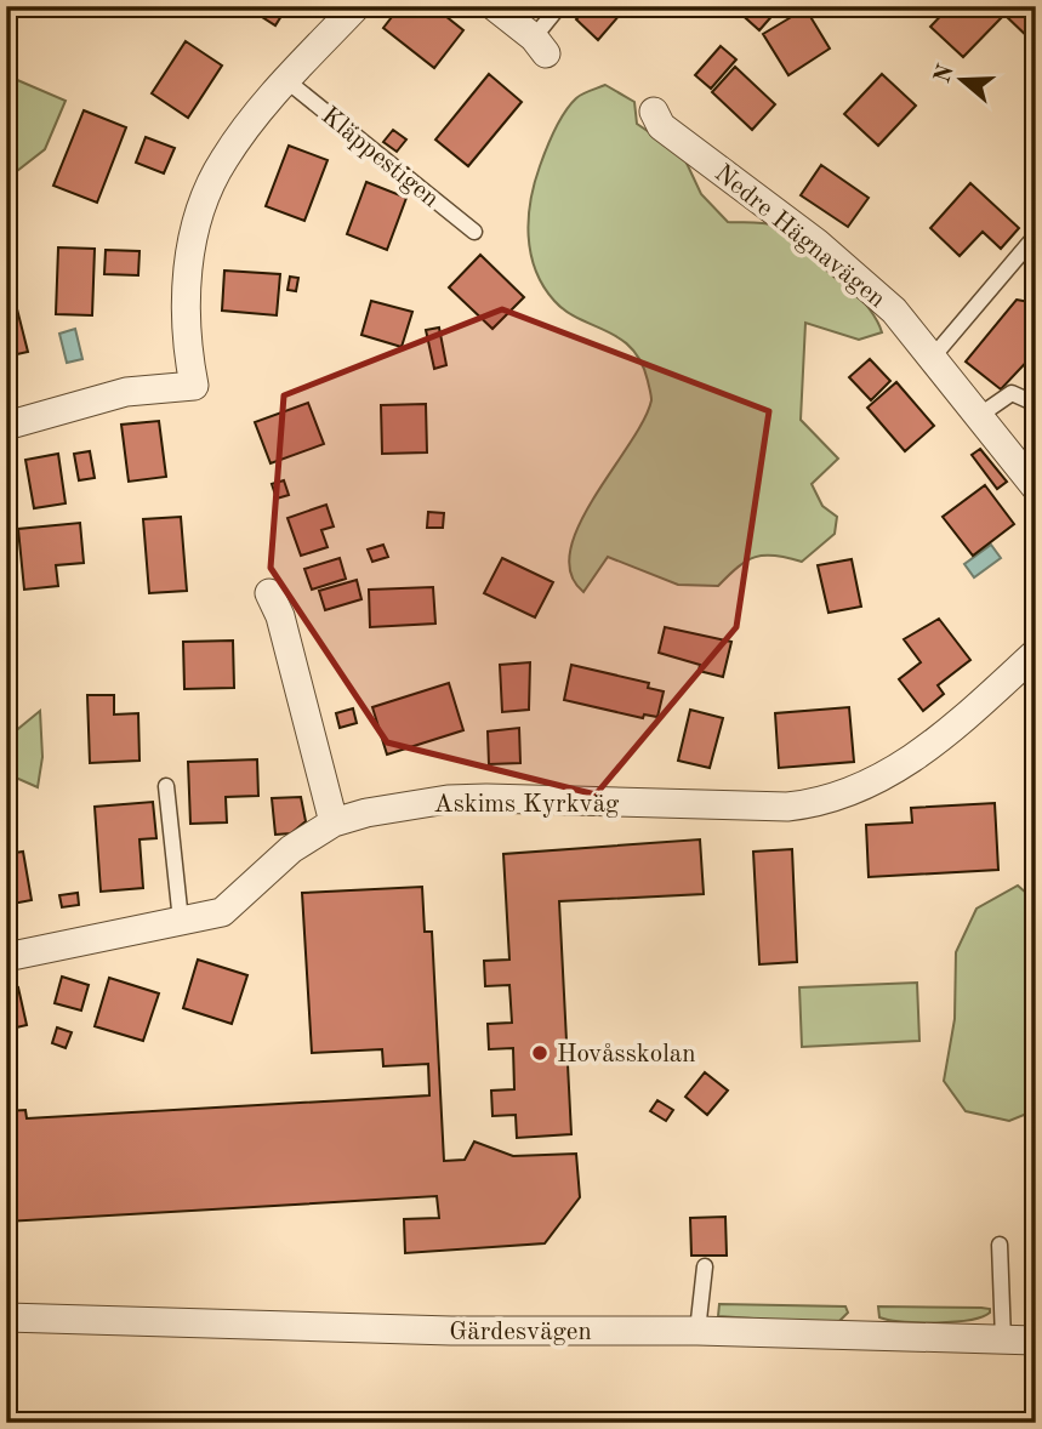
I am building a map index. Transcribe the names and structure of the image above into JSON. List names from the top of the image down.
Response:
{
  "streets": {
    "street": ["Nedre Hägnavägen", "Askims Kyrkväg", "Gärdesvägen"],
    "lane": ["Kläppestigen"]
  },
  "places": ["Hovåsskolan"],
  "north": "left"
}
